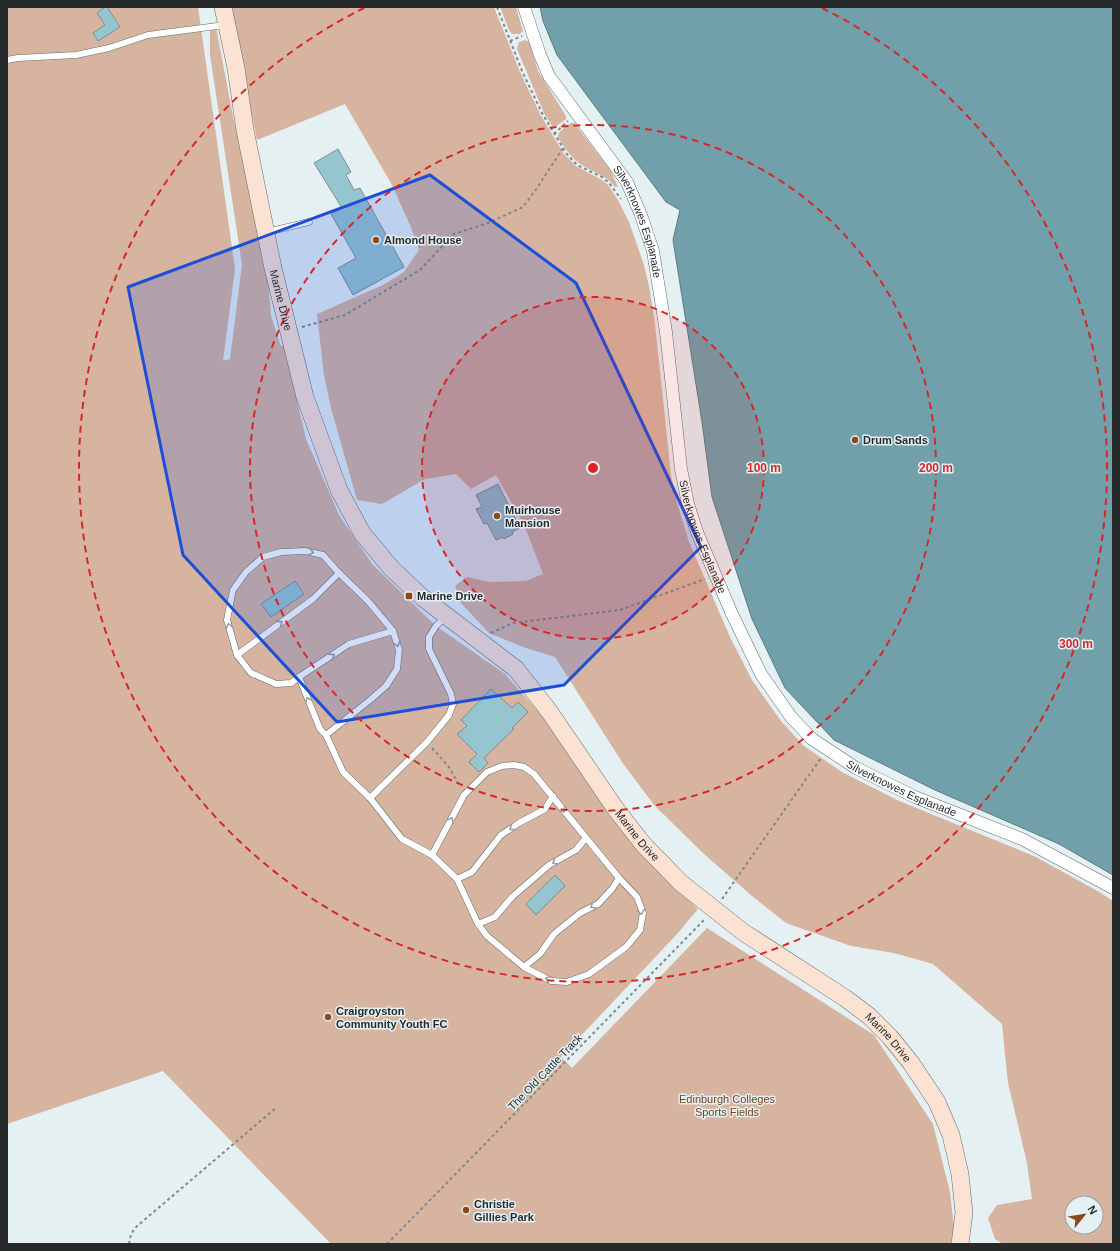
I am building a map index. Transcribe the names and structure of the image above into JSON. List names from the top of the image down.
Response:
{
  "streets": {
    "street": ["Silverknowes Esplanade", "Marine Drive"],
    "path": ["The Old Cattle Track"]
  },
  "crossings": [
    ["Silverknowes Esplanade", "The Old Cattle Track"],
    ["Marine Drive", "The Old Cattle Track"]
  ],
  "parks": ["Edinburgh Colleges Sports Fields"],
  "places": {
    "other": [
      "Almond House",
      "Drum Sands",
      "Muirhouse Mansion",
      "Craigroyston Community Youth FC",
      "Christie Gillies Park"
    ],
    "transit": ["Marine Drive"]
  },
  "north": "top right",
  "rings": ["100 m", "200 m", "300 m"]
}
